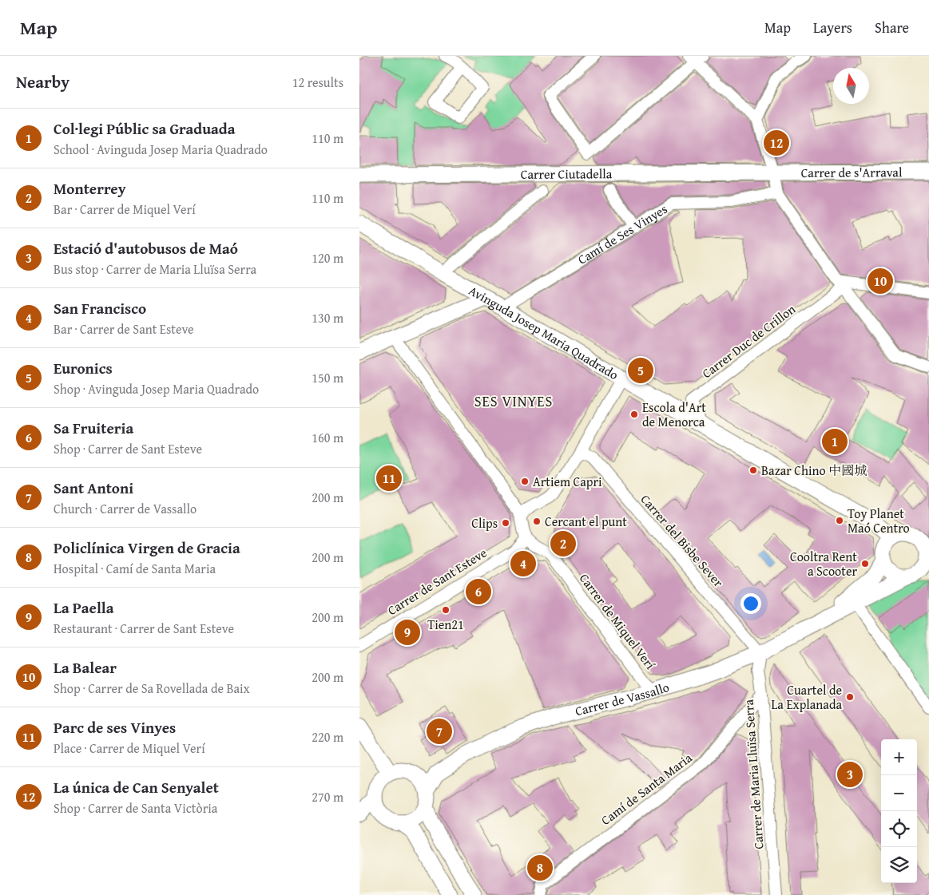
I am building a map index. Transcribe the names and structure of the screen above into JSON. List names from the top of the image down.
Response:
{
  "streets": {
    "street": [
      "Carrer de s'Arraval",
      "Carrer Ciutadella",
      "Camí de Ses Vinyes",
      "Avinguda Josep Maria Quadrado",
      "Carrer Duc de Crillon",
      "Carrer del Bisbe Sever",
      "Carrer de Sant Esteve",
      "Carrer de Miquel Verí",
      "Carrer de Vassallo",
      "Carrer de Maria Lluïsa Serra",
      "Camí de Santa Maria"
    ]
  },
  "crossings": [
    ["Carrer de s'Arraval", "Carrer Ciutadella"],
    ["Camí de Ses Vinyes", "Avinguda Josep Maria Quadrado"],
    ["Avinguda Josep Maria Quadrado", "Carrer Duc de Crillon"],
    ["Avinguda Josep Maria Quadrado", "Carrer de Vassallo"],
    ["Carrer del Bisbe Sever", "Carrer de Vassallo"],
    ["Carrer del Bisbe Sever", "Carrer de Maria Lluïsa Serra"],
    ["Carrer de Sant Esteve", "Carrer de Miquel Verí"],
    ["Carrer de Miquel Verí", "Carrer de Vassallo"],
    ["Carrer de Vassallo", "Carrer de Maria Lluïsa Serra"],
    ["Carrer de Maria Lluïsa Serra", "Camí de Santa Maria"]
  ],
  "districts": ["SES VINYES"],
  "places": [
    "Escola d'Art de Menorca",
    "Bazar Chino 中國城",
    "Artiem Capri",
    "Toy Planet Maó Centro",
    "Cercant el punt",
    "Clips",
    "Cooltra Rent a Scooter",
    "Tien21",
    "Cuartel de La Explanada"
  ],
  "north": "top",
  "page": {
    "header": "Map",
    "nav": ["Map", "Layers", "Share"],
    "heading": ["Nearby", "12 results"],
    "list": [
      {
        "mark": "1",
        "name": "Col·legi Públic sa Graduada",
        "note": "School · Avinguda Josep Maria Quadrado",
        "value": "110 m"
      },
      {
        "mark": "2",
        "name": "Monterrey",
        "note": "Bar · Carrer de Miquel Verí",
        "value": "110 m"
      },
      {
        "mark": "3",
        "name": "Estació d'autobusos de Maó",
        "note": "Bus stop · Carrer de Maria Lluïsa Serra",
        "value": "120 m"
      },
      {
        "mark": "4",
        "name": "San Francisco",
        "note": "Bar · Carrer de Sant Esteve",
        "value": "130 m"
      },
      {
        "mark": "5",
        "name": "Euronics",
        "note": "Shop · Avinguda Josep Maria Quadrado",
        "value": "150 m"
      },
      {
        "mark": "6",
        "name": "Sa Fruiteria",
        "note": "Shop · Carrer de Sant Esteve",
        "value": "160 m"
      },
      {
        "mark": "7",
        "name": "Sant Antoni",
        "note": "Church · Carrer de Vassallo",
        "value": "200 m"
      },
      {
        "mark": "8",
        "name": "Policlínica Virgen de Gracia",
        "note": "Hospital · Camí de Santa Maria",
        "value": "200 m"
      },
      {
        "mark": "9",
        "name": "La Paella",
        "note": "Restaurant · Carrer de Sant Esteve",
        "value": "200 m"
      },
      {
        "mark": "10",
        "name": "La Balear",
        "note": "Shop · Carrer de Sa Rovellada de Baix",
        "value": "200 m"
      },
      {
        "mark": "11",
        "name": "Parc de ses Vinyes",
        "note": "Place · Carrer de Miquel Verí",
        "value": "220 m"
      },
      {
        "mark": "12",
        "name": "La única de Can Senyalet",
        "note": "Shop · Carrer de Santa Victòria",
        "value": "270 m"
      }
    ],
    "pins": [
      "12",
      "10",
      "5",
      "1",
      "11",
      "2",
      "4",
      "6",
      "9",
      "7",
      "3",
      "8"
    ],
    "map_buttons": ["+", "−"]
  }
}
